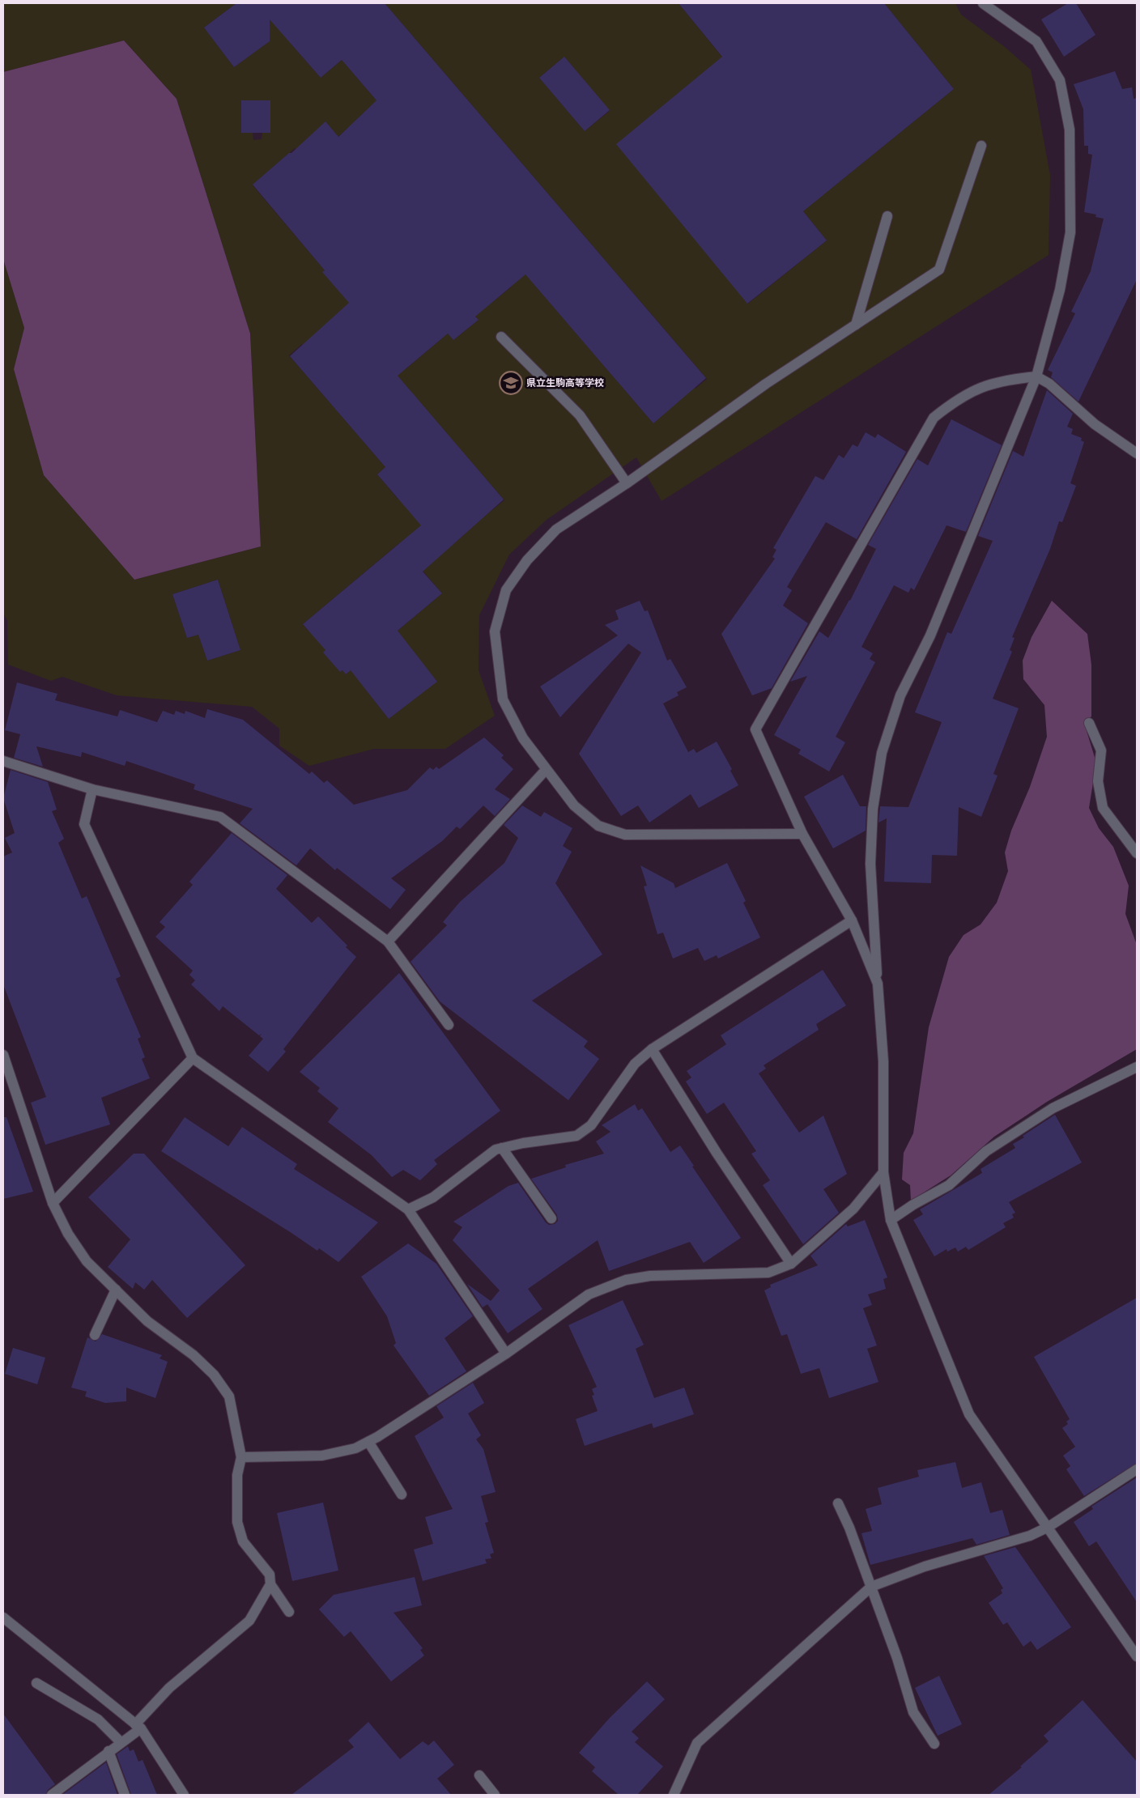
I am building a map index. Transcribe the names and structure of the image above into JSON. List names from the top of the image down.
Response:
{
  "places": {
    "school or university": ["県立生駒高等学校"]
  }
}
